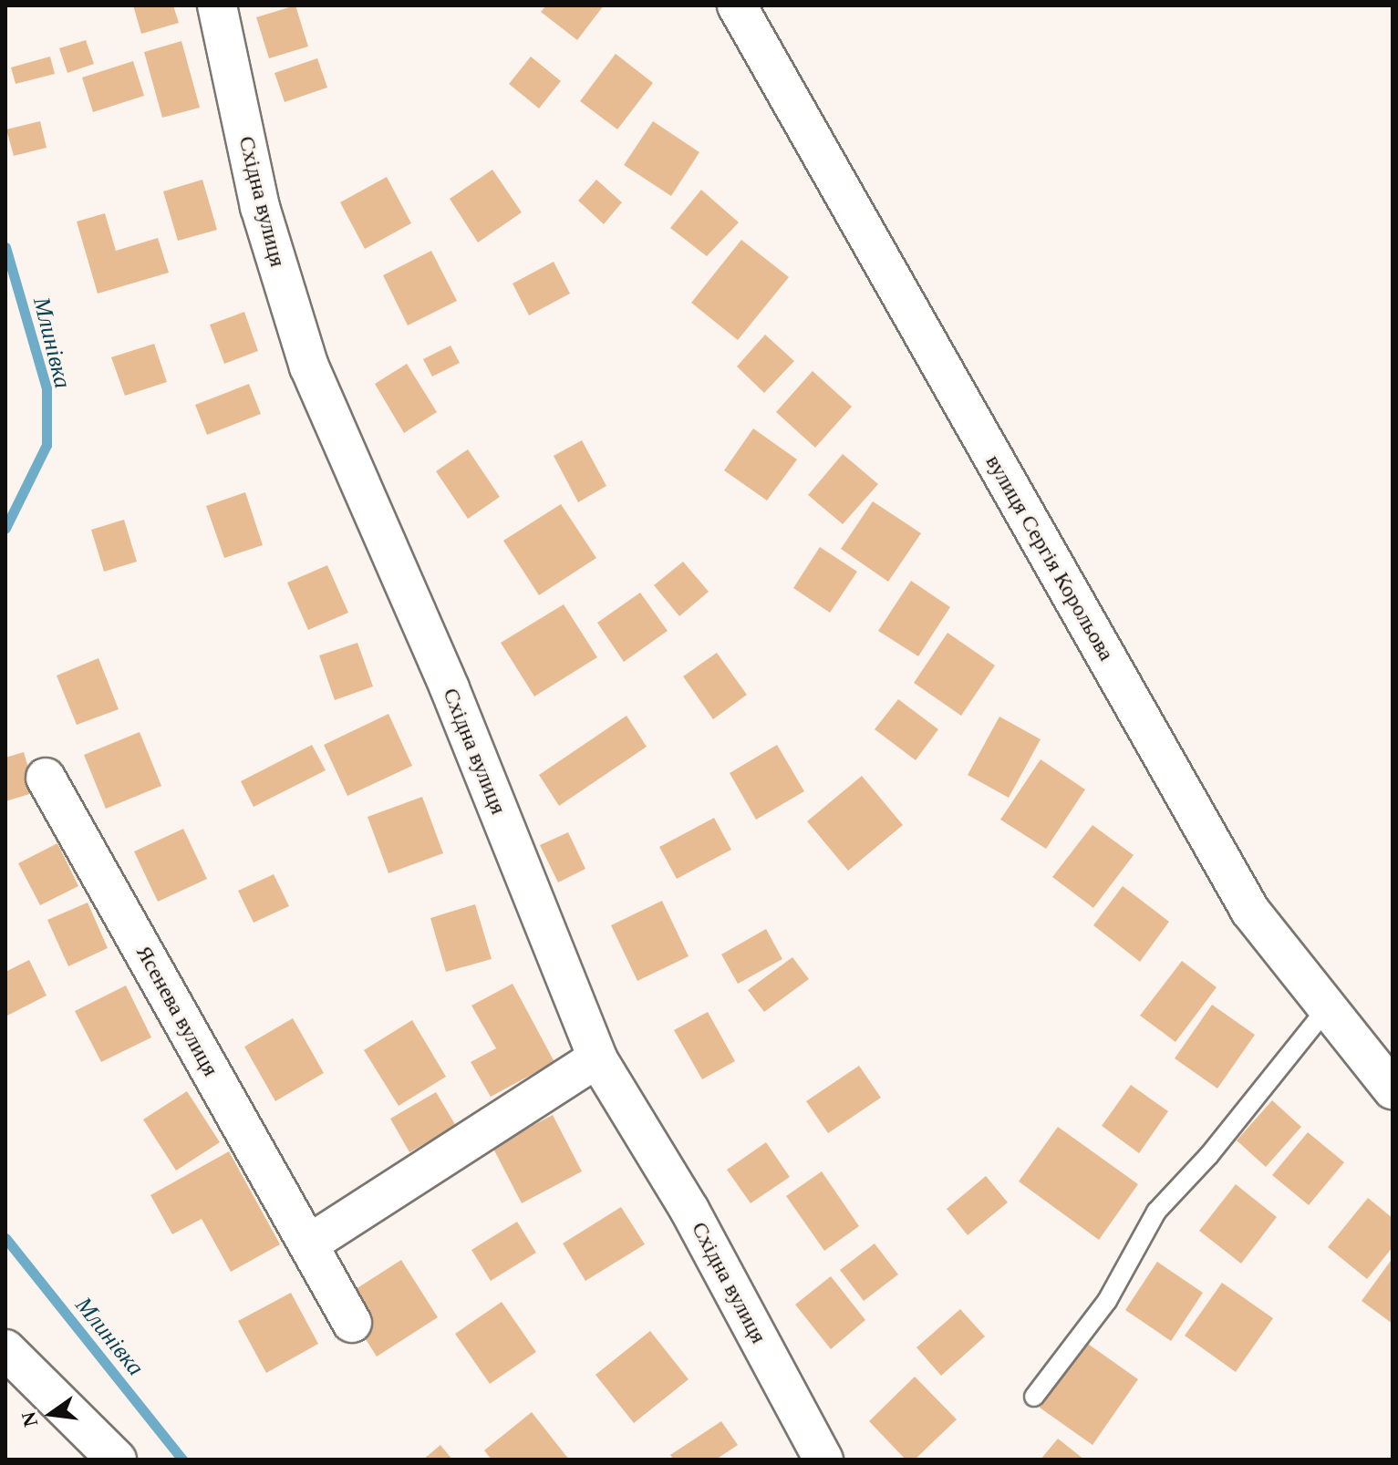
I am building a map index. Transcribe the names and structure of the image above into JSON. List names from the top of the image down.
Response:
{
  "streets": {
    "street": ["Східна вулиця", "вулиця Сергія Корольова", "Ясенева вулиця"]
  },
  "water": ["Млинівка"],
  "north": "left"
}
